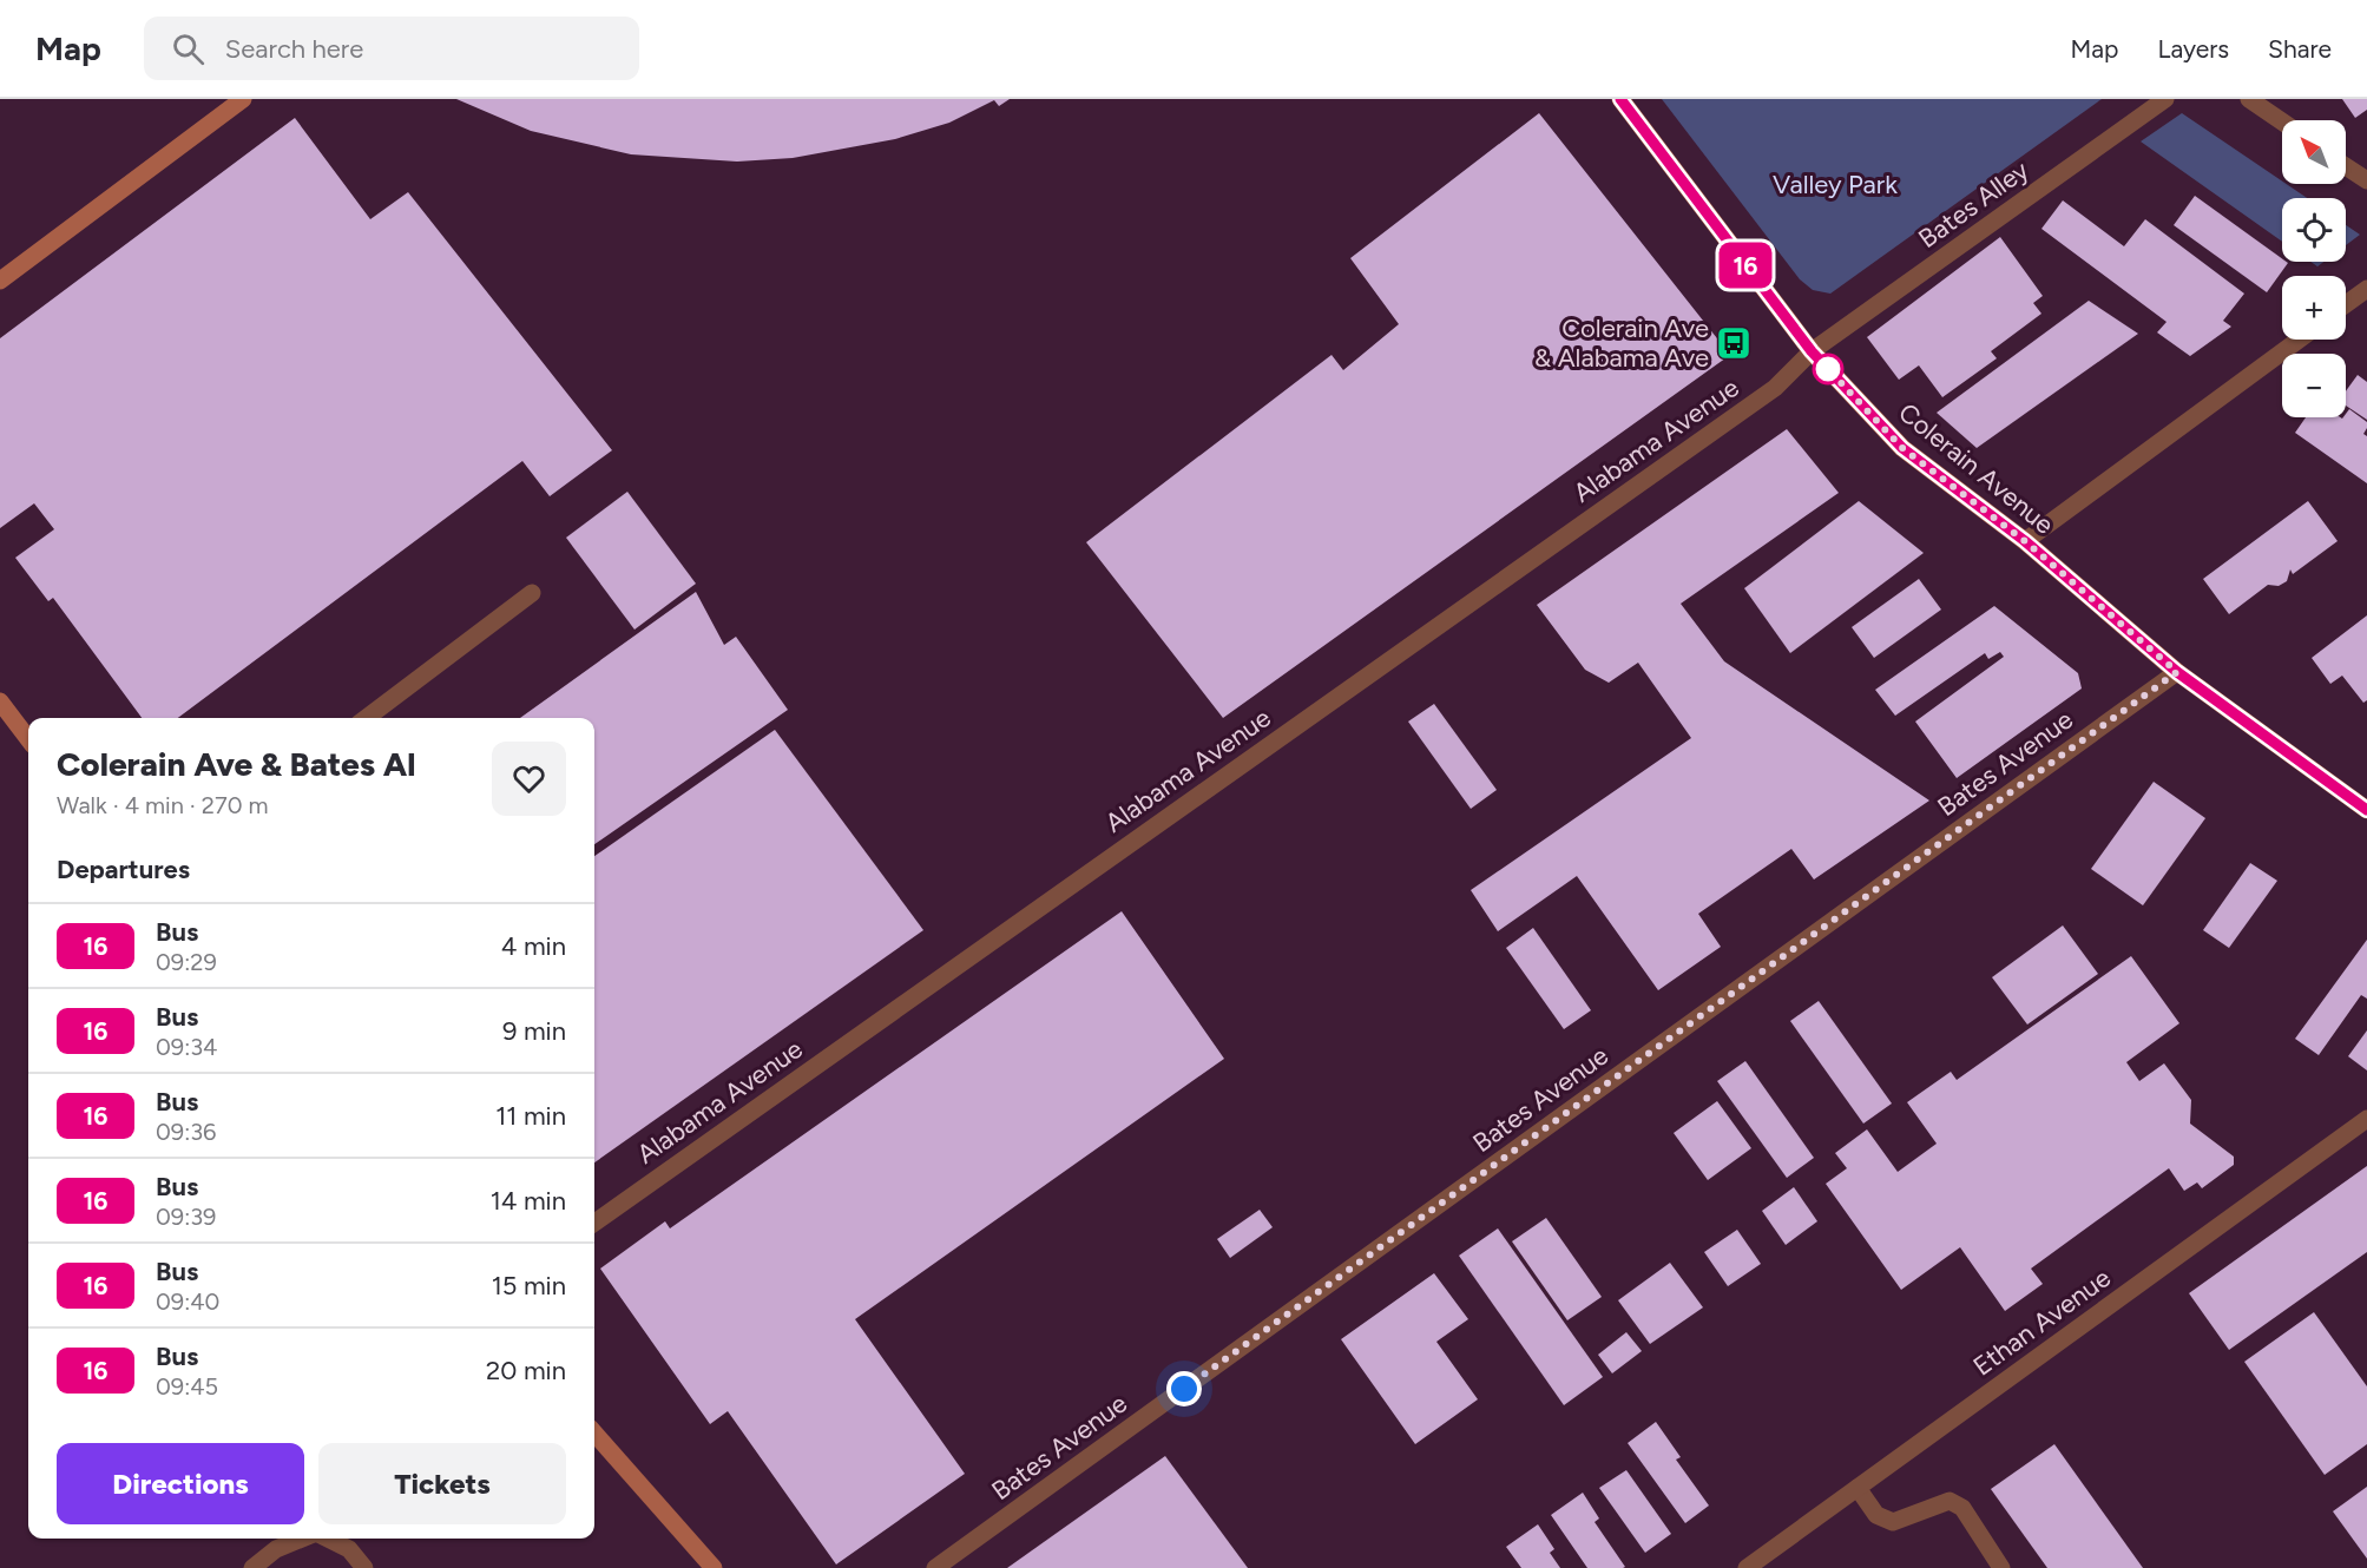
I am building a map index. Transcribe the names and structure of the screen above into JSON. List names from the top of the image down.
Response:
{
  "streets": {
    "street": [
      "Bates Alley",
      "Alabama Avenue",
      "Colerain Avenue",
      "Bates Avenue",
      "Ethan Avenue"
    ]
  },
  "crossings": [
    ["Bates Alley", "Alabama Avenue"],
    ["Bates Alley", "Colerain Avenue"],
    ["Alabama Avenue", "Colerain Avenue"],
    ["Colerain Avenue", "Bates Avenue"]
  ],
  "parks": ["Valley Park"],
  "places": {
    "bus stop": ["Colerain Ave & Alabama Ave"]
  },
  "lines": ["bus line 16"],
  "north": "top left",
  "page": {
    "header": "Map",
    "search": "Search here",
    "nav": ["Map", "Layers", "Share"],
    "on_map": "16",
    "map_buttons": ["+", "−"],
    "heading": [
      ["Colerain Ave & Bates Al", "Walk · 4 min · 270 m"],
      "Departures"
    ],
    "list": [
      {
        "mark": "16",
        "name": "Bus",
        "note": "09:29",
        "value": "4 min"
      },
      {
        "mark": "16",
        "name": "Bus",
        "note": "09:34",
        "value": "9 min"
      },
      {
        "mark": "16",
        "name": "Bus",
        "note": "09:36",
        "value": "11 min"
      },
      {
        "mark": "16",
        "name": "Bus",
        "note": "09:39",
        "value": "14 min"
      },
      {
        "mark": "16",
        "name": "Bus",
        "note": "09:40",
        "value": "15 min"
      },
      {
        "mark": "16",
        "name": "Bus",
        "note": "09:45",
        "value": "20 min"
      }
    ],
    "buttons": ["Directions", "Tickets"]
  }
}
